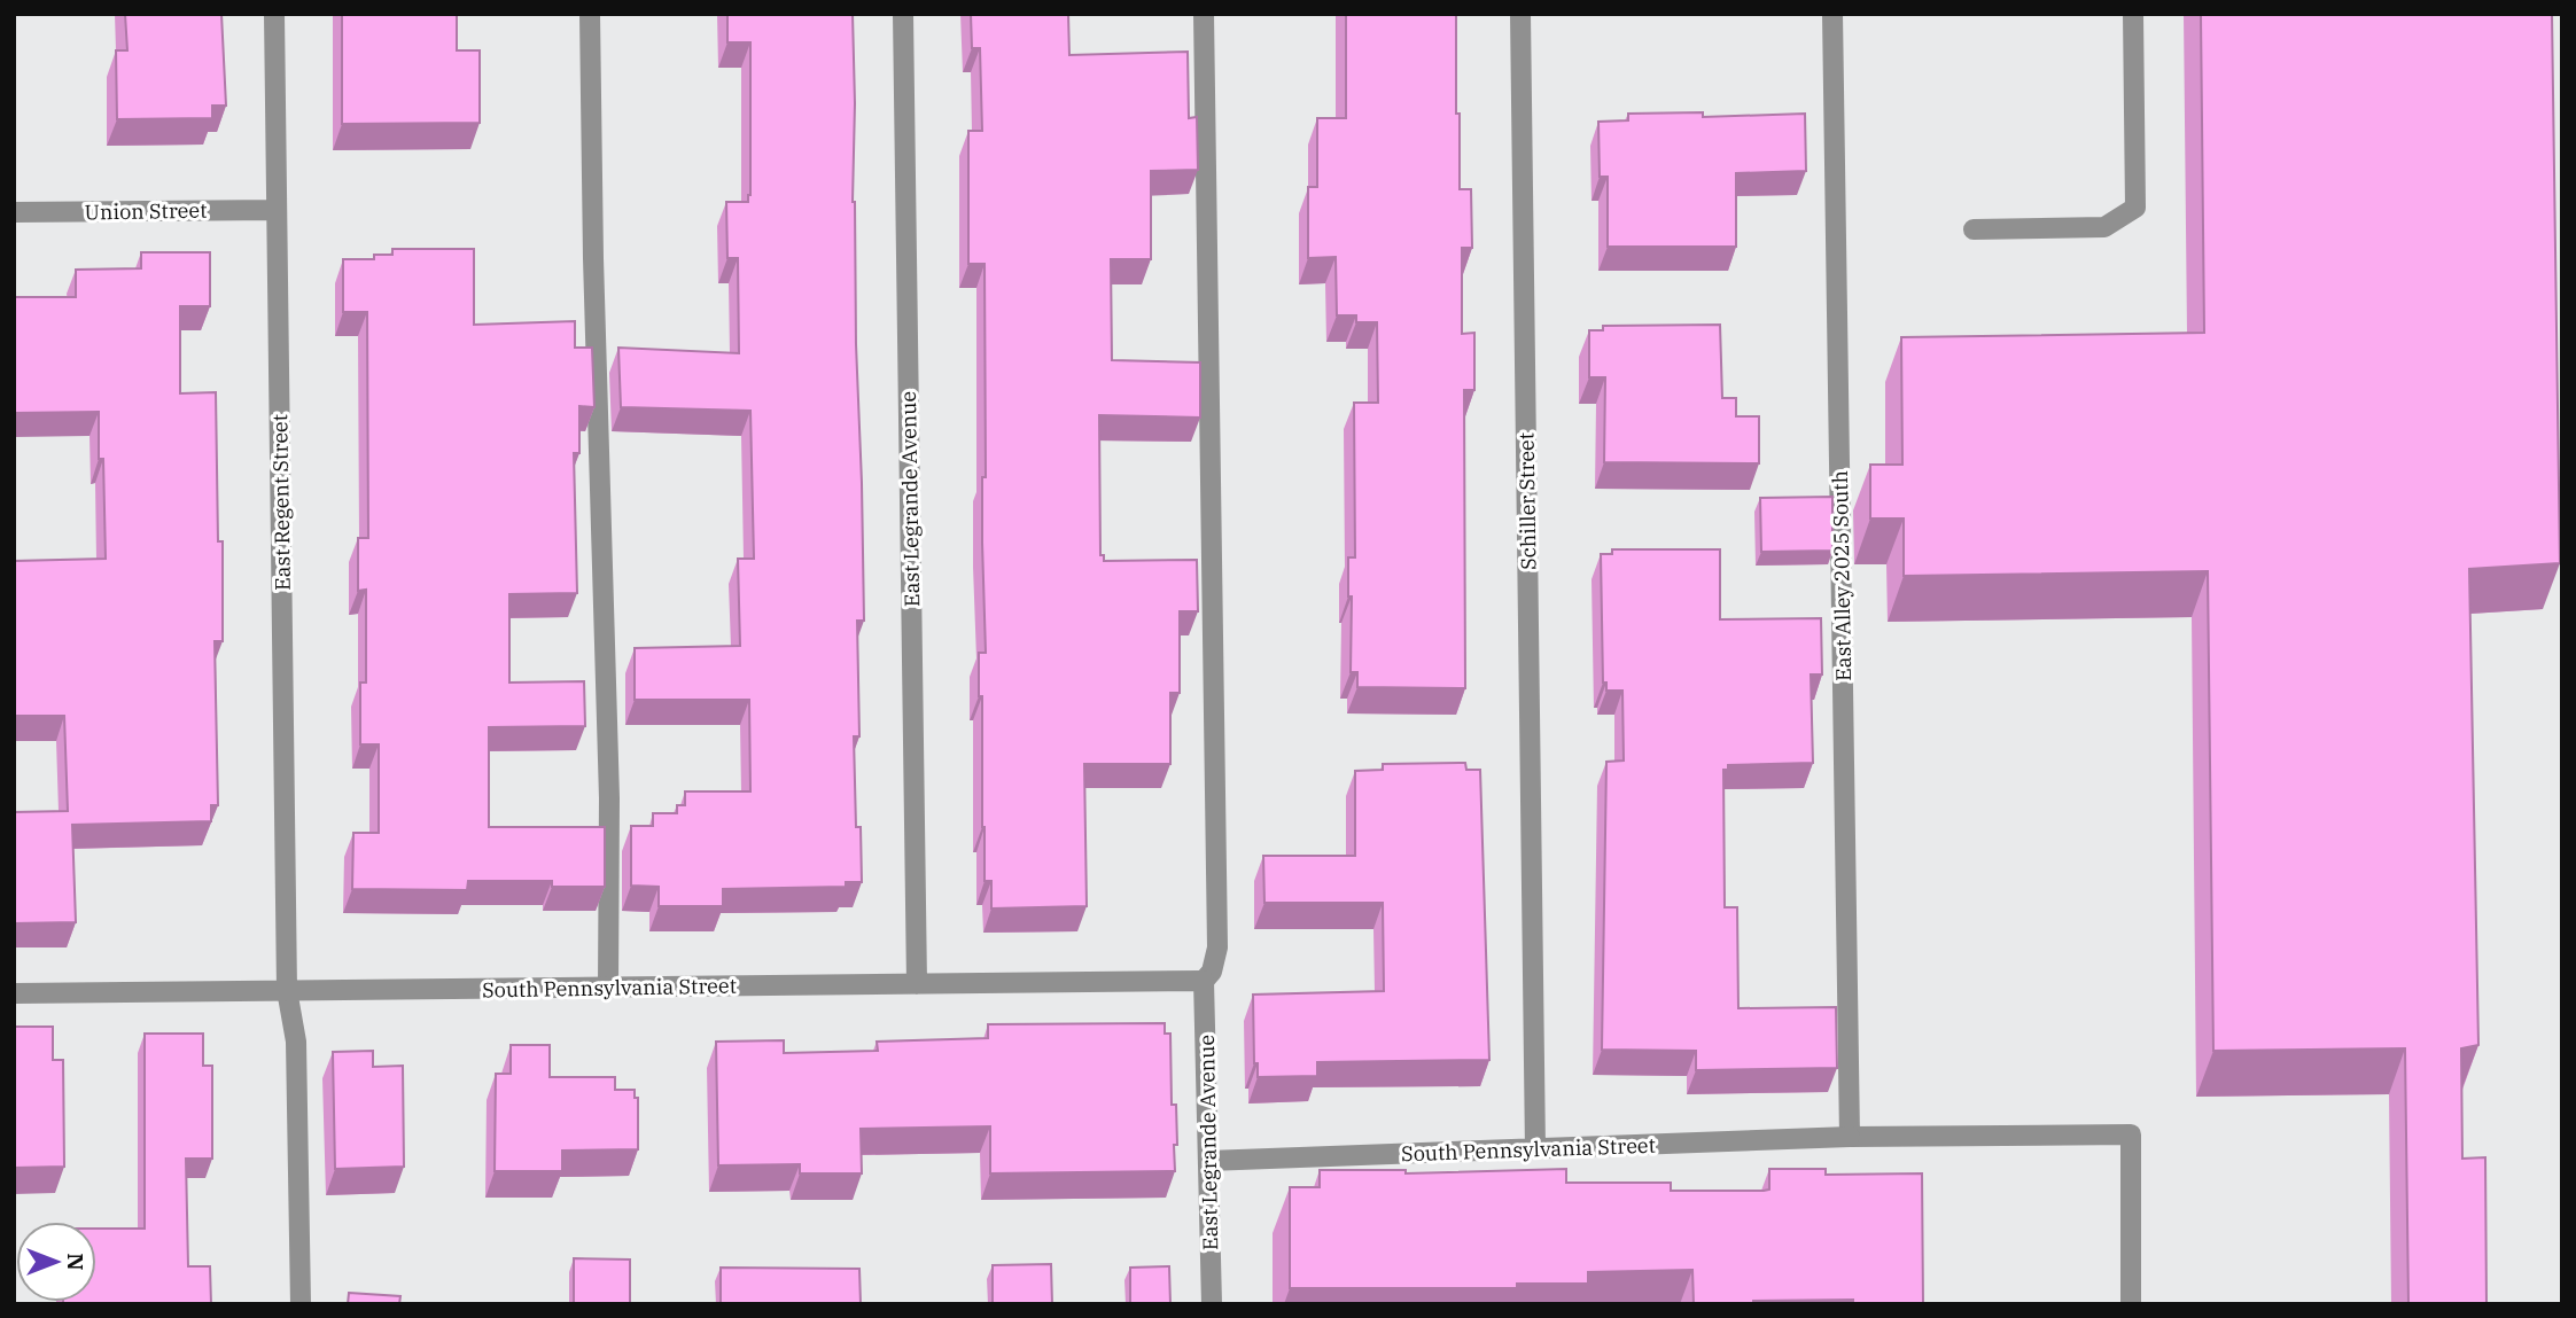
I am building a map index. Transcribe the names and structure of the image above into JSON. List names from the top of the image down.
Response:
{
  "streets": {
    "street": [
      "Union Street",
      "East Legrande Avenue",
      "Schiller Street",
      "East Regent Street",
      "East Alley 2025 South",
      "South Pennsylvania Street"
    ]
  },
  "crossings": [
    ["Union Street", "East Regent Street"],
    ["East Legrande Avenue", "South Pennsylvania Street"],
    ["Schiller Street", "South Pennsylvania Street"],
    ["East Regent Street", "South Pennsylvania Street"],
    ["East Alley 2025 South", "South Pennsylvania Street"]
  ],
  "north": "right"
}
